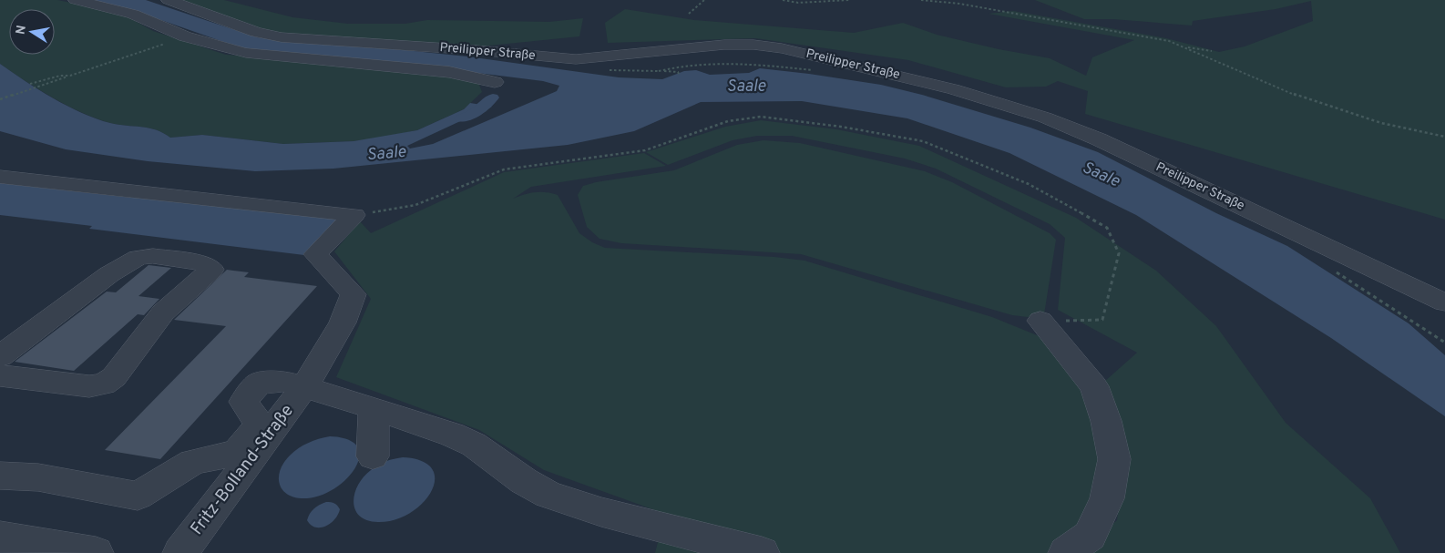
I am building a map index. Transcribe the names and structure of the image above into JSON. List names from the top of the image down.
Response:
{
  "streets": {
    "street": ["Preilipper Straße", "Fritz-Bolland-Straße"]
  },
  "water": ["Saale"],
  "north": "left"
}
